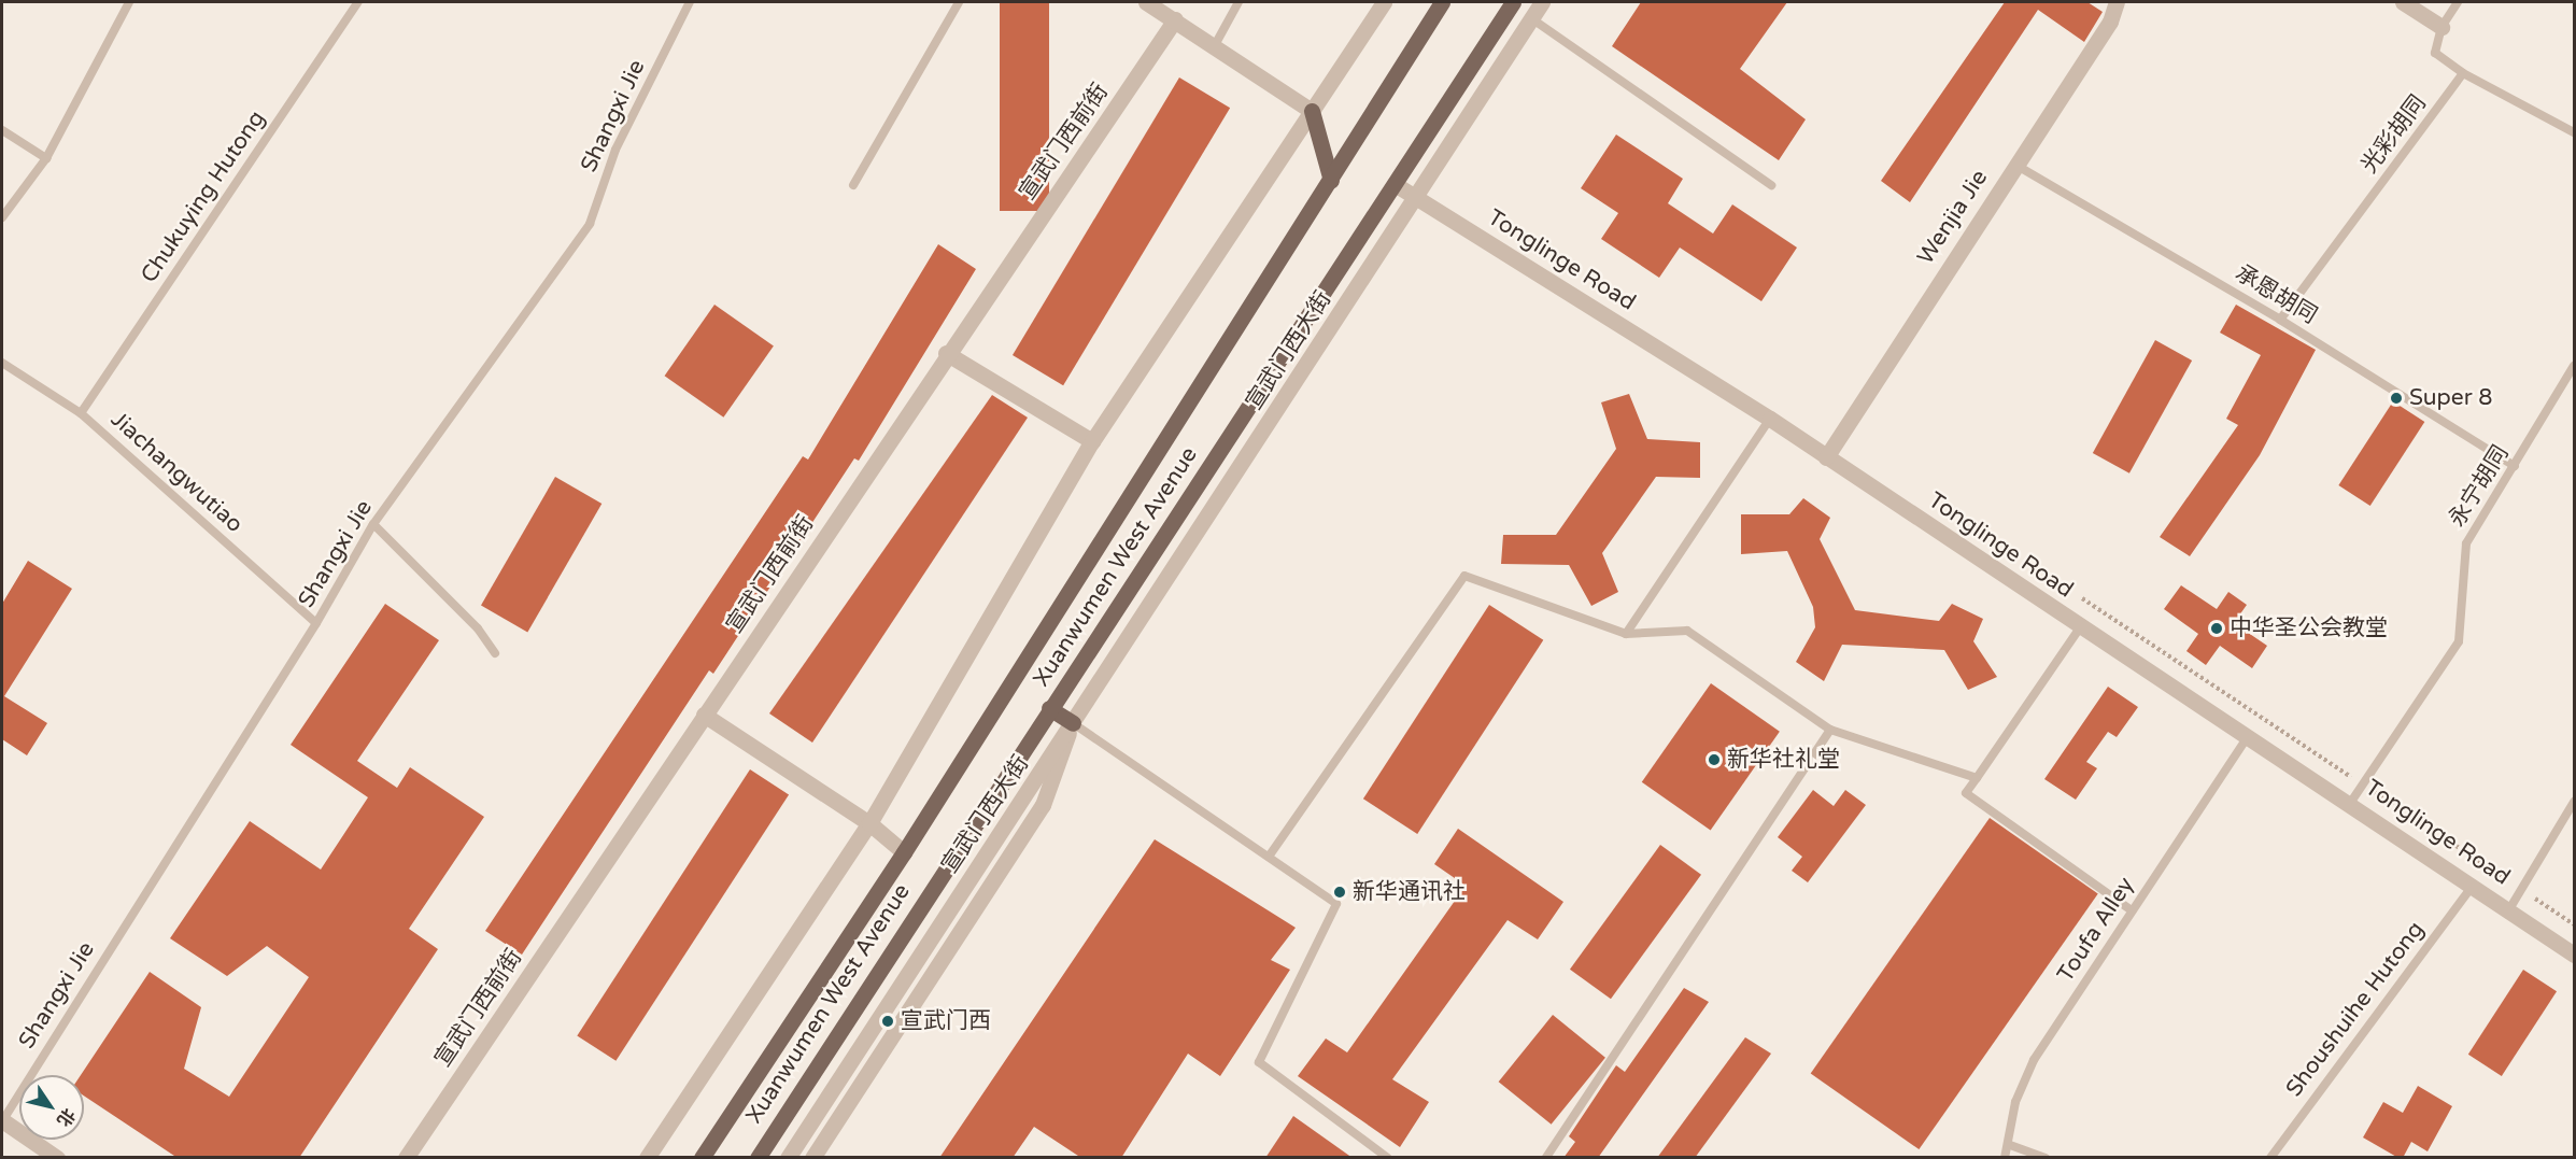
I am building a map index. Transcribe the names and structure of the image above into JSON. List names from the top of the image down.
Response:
{
  "streets": {
    "main road": ["Xuanwumen West Avenue"],
    "street": [
      "宣武门西前街",
      "Wenjia Jie",
      "Tonglinge Road",
      "宣武门西大街"
    ],
    "lane": [
      "Shangxi Jie",
      "光彩胡同",
      "Chukuying Hutong",
      "承恩胡同",
      "Jiachangwutiao",
      "永宁胡同",
      "Toufa Alley",
      "Shoushuihe Hutong"
    ]
  },
  "crossings": [
    ["Shangxi Jie", "Jiachangwutiao"],
    ["光彩胡同", "承恩胡同"],
    ["Chukuying Hutong", "Jiachangwutiao"],
    ["Wenjia Jie", "Tonglinge Road"],
    ["Wenjia Jie", "承恩胡同"],
    ["Tonglinge Road", "宣武门西大街"],
    ["Tonglinge Road", "永宁胡同"],
    ["Tonglinge Road", "Xuanwumen West Avenue"],
    ["Tonglinge Road", "Toufa Alley"],
    ["Tonglinge Road", "Shoushuihe Hutong"],
    ["承恩胡同", "永宁胡同"]
  ],
  "places": [
    "Super 8",
    "中华圣公会教堂",
    "新华社礼堂",
    "新华通讯社",
    "宣武门西"
  ],
  "north": "bottom right"
}
